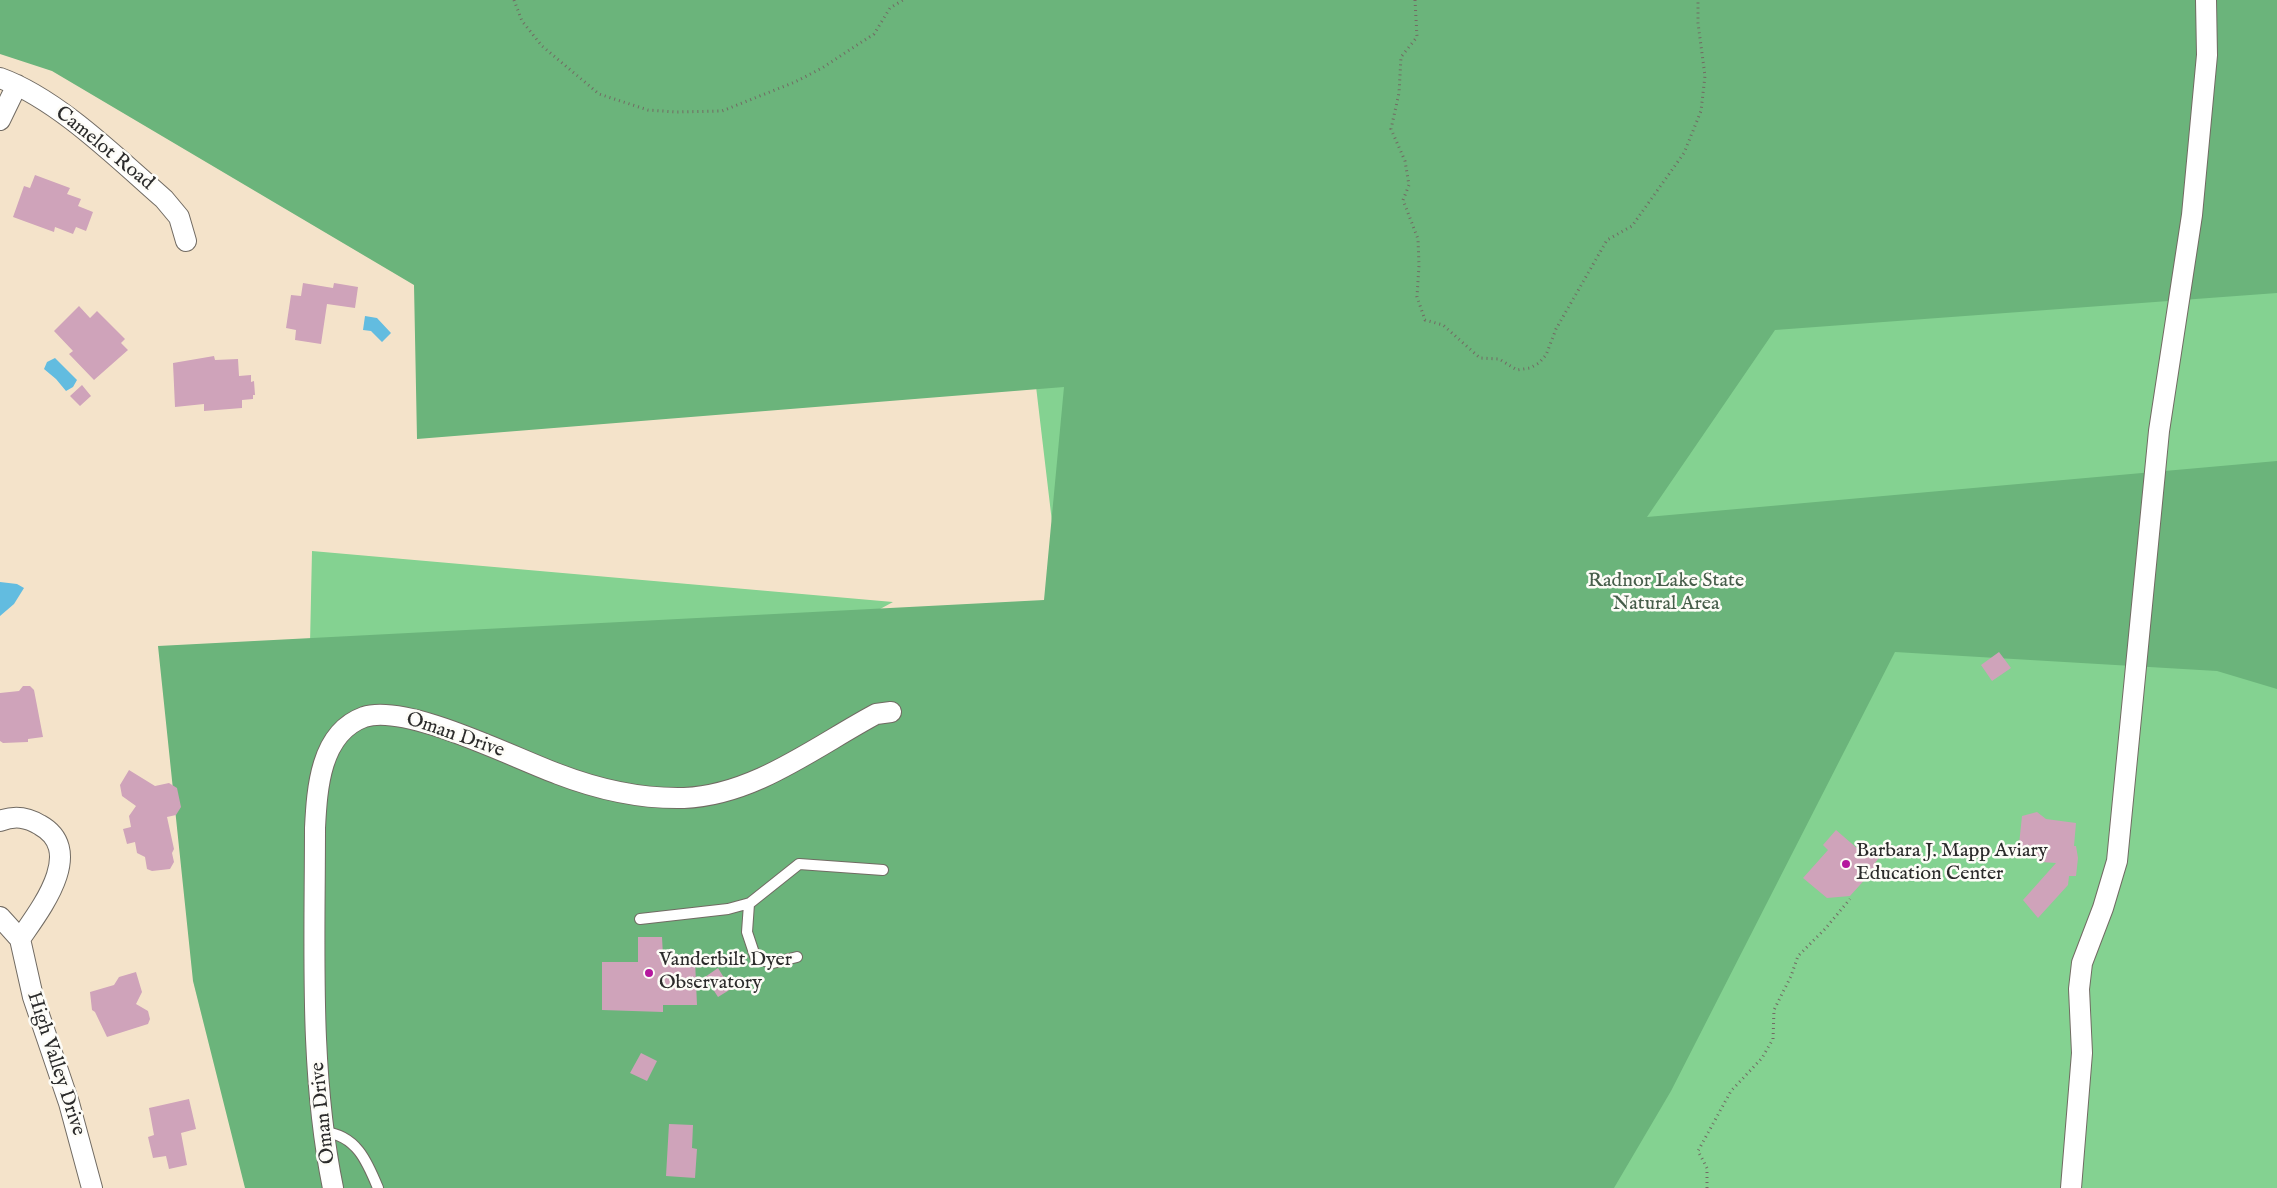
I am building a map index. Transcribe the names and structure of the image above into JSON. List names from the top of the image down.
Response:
{
  "streets": {
    "street": ["Camelot Road", "Oman Drive", "High Valley Drive"]
  },
  "parks": ["Radnor Lake State Natural Area"],
  "places": ["Barbara J. Mapp Aviary Education Center", "Vanderbilt Dyer Observatory"]
}
